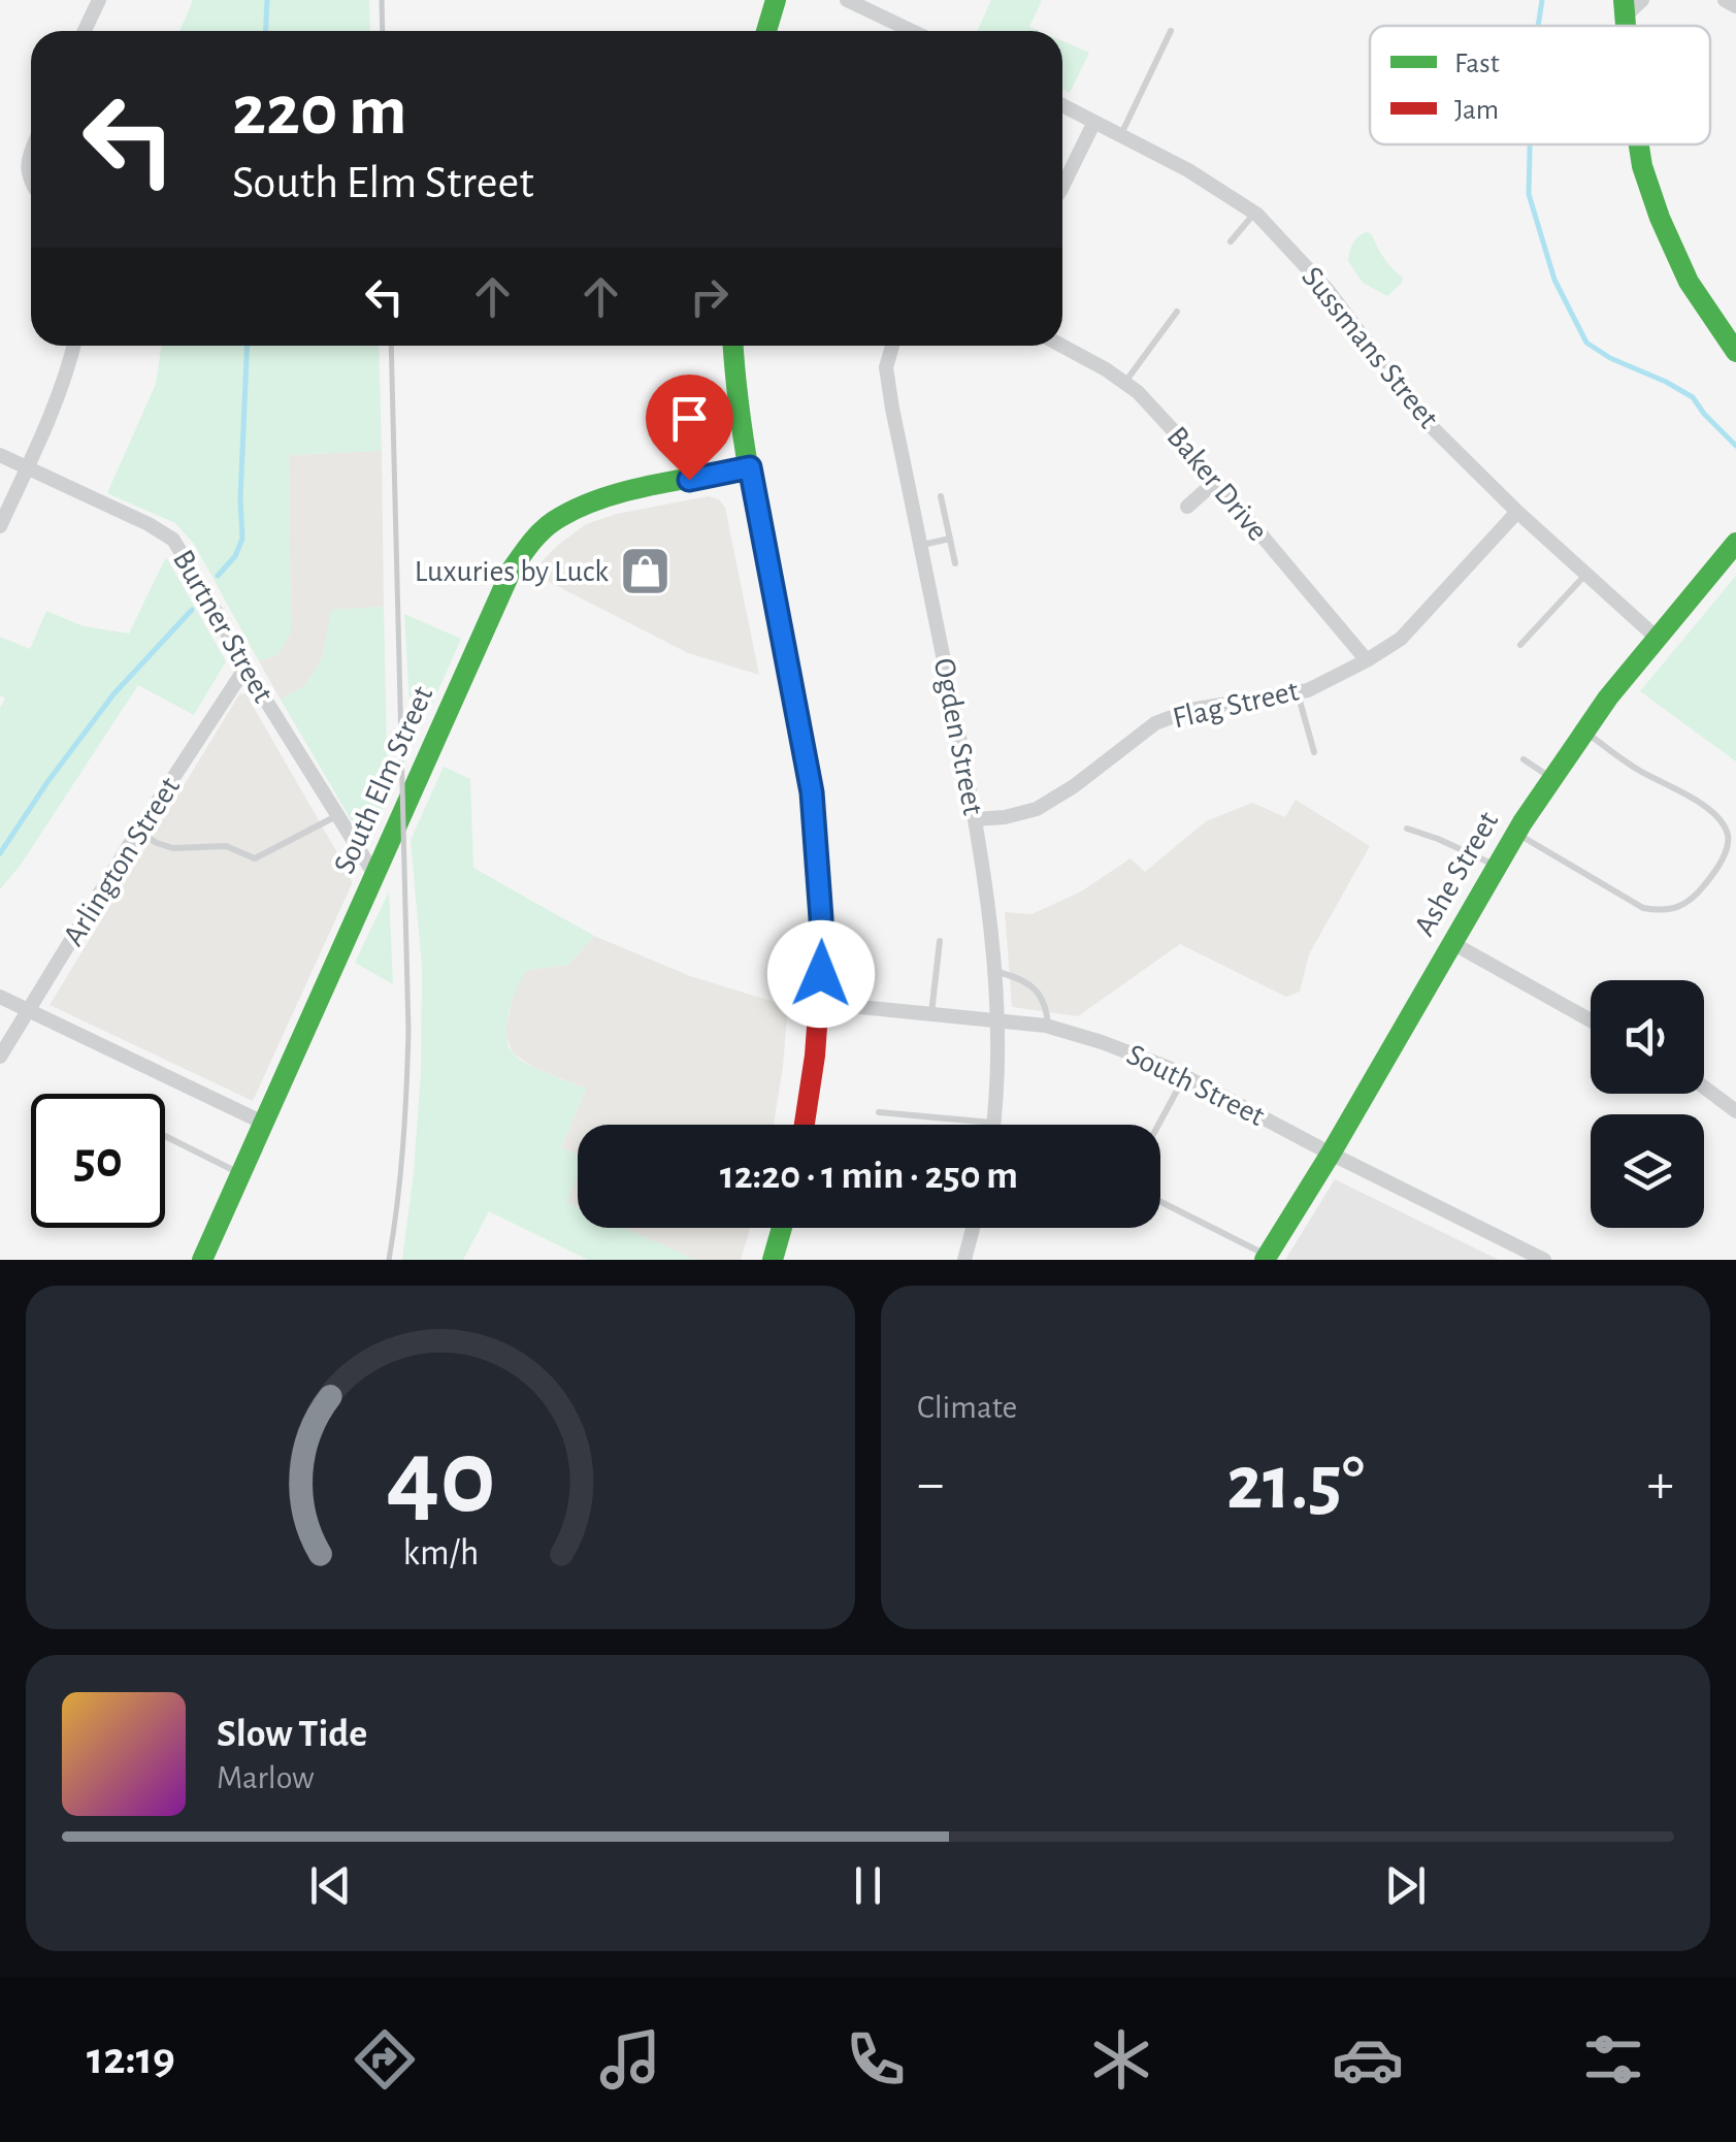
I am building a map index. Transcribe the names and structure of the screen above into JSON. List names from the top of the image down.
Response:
{
  "streets": {
    "street": [
      "Sussmans Street",
      "Baker Drive",
      "Burtner Street",
      "Flag Street",
      "Ogden Street",
      "South Elm Street",
      "Arlington Street",
      "Ashe Street",
      "South Street"
    ]
  },
  "crossings": [
    ["Sussmans Street", "Flag Street"],
    ["Sussmans Street", "Ashe Street"],
    ["Baker Drive", "Flag Street"],
    ["Burtner Street", "South Elm Street"],
    ["Burtner Street", "Arlington Street"],
    ["Flag Street", "Ogden Street"],
    ["Ogden Street", "South Street"],
    ["Ashe Street", "South Street"]
  ],
  "places": {
    "shop": ["Luxuries by Luck"]
  },
  "legend": ["Fast", "Jam"],
  "page": {
    "turn": ["220 m", "South Elm Street"],
    "limit": "50",
    "trip": "12:20 · 1 min · 250 m",
    "tile": "Climate",
    "heat": ["−", "21.5°", "+"],
    "song": ["Slow Tide", "Marlow"],
    "tabs": "12:19",
    "gauge": ["40", "km/h"]
  }
}
